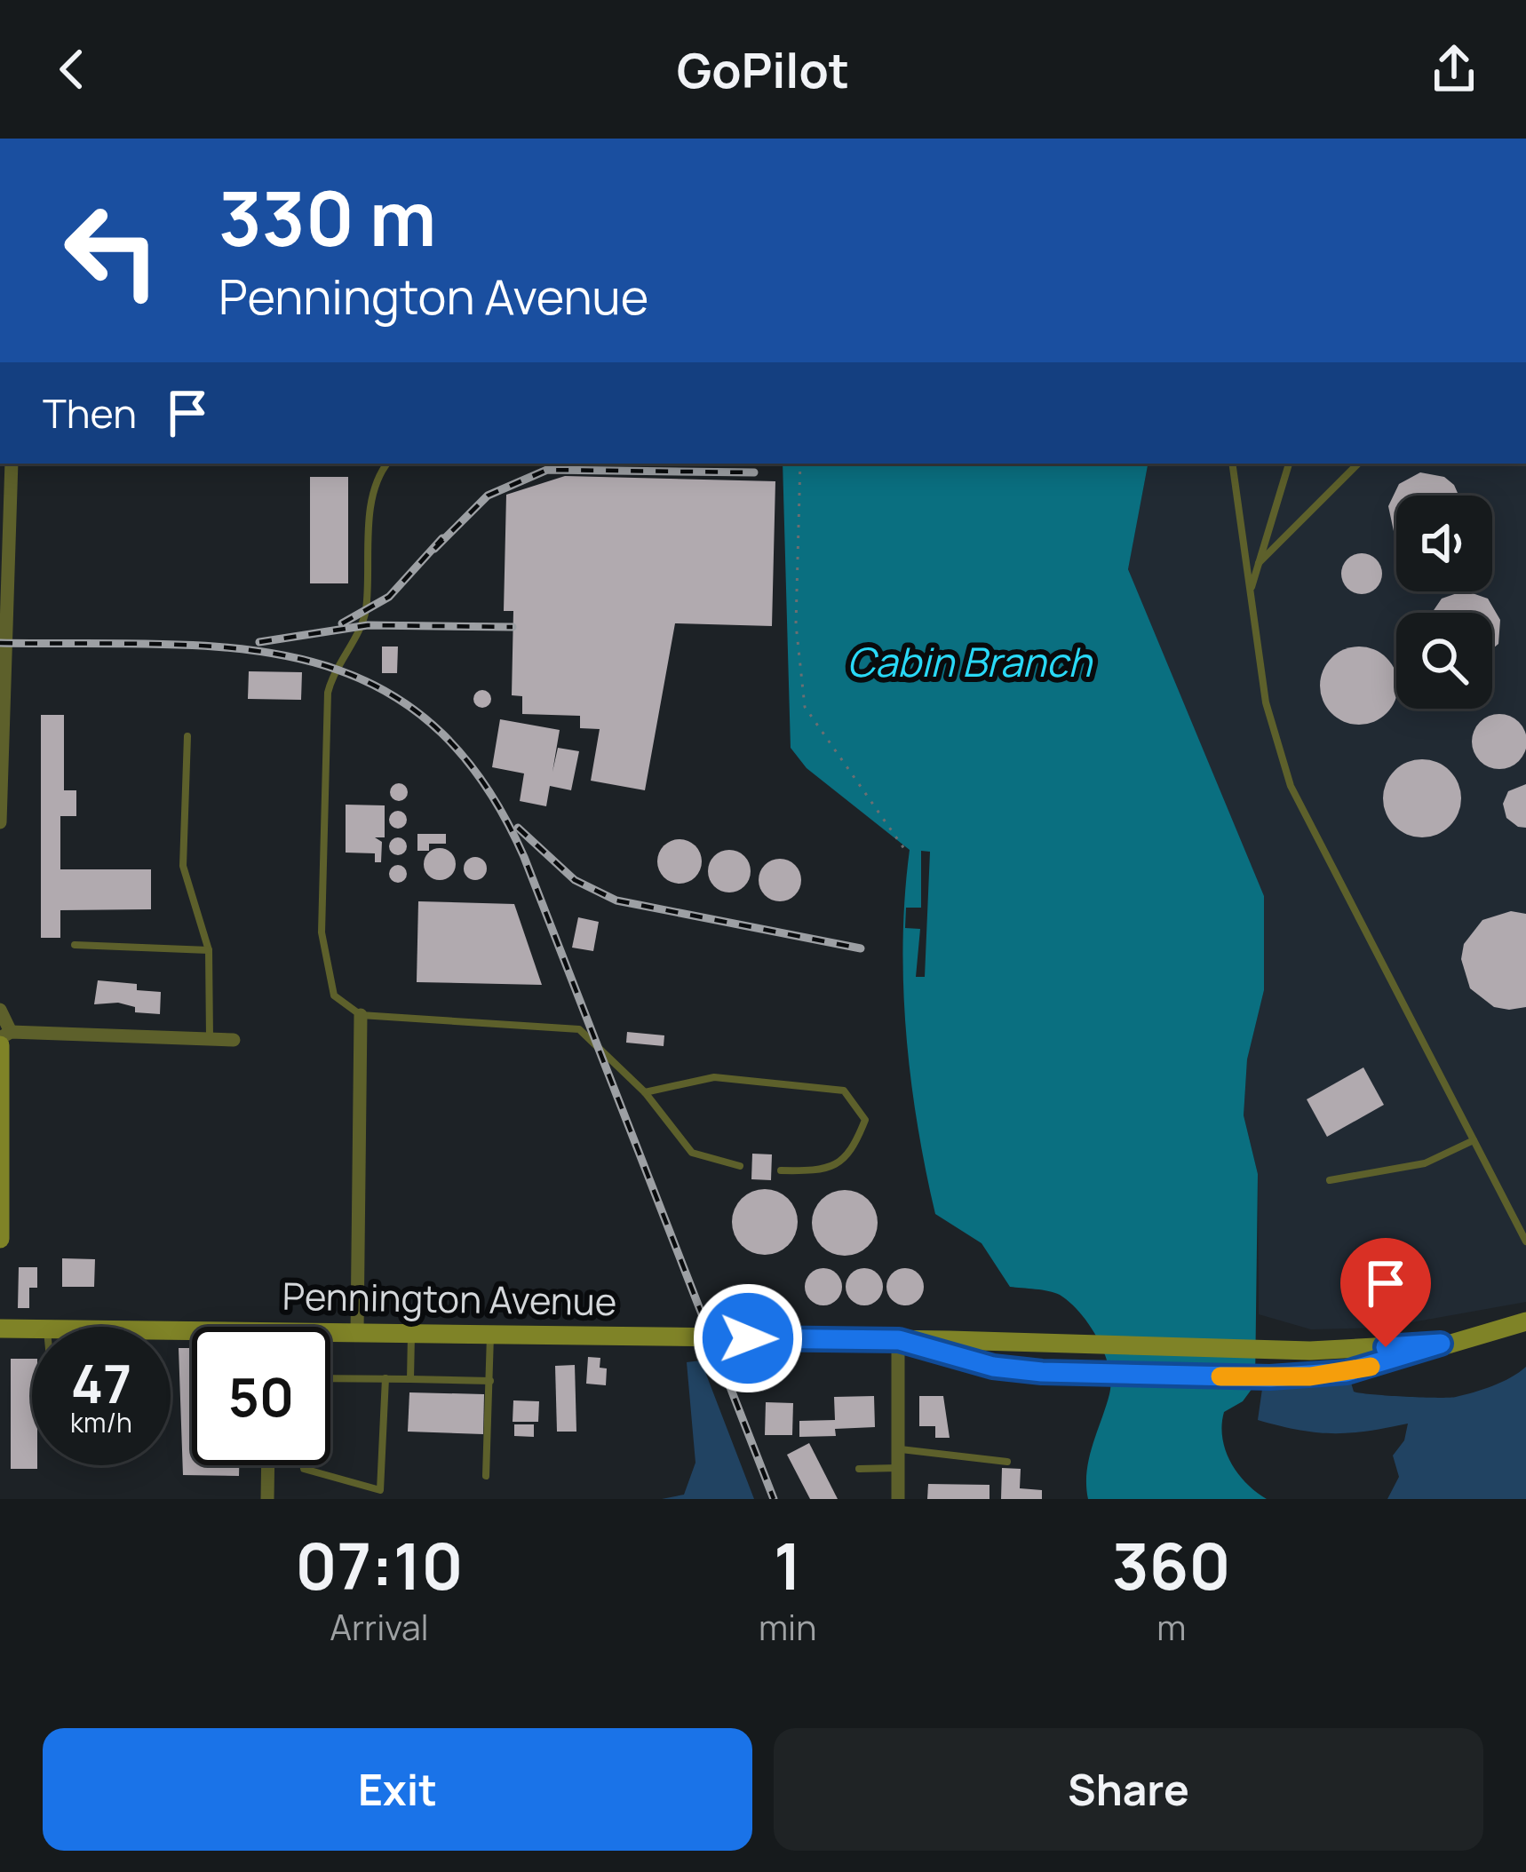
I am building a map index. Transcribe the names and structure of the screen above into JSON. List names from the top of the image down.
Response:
{
  "streets": {
    "main road": ["Pennington Avenue"]
  },
  "water": ["Cabin Branch"],
  "page": {
    "header": "GoPilot",
    "turn": ["330 m", "Pennington Avenue"],
    "then": "Then",
    "speed": "47 km/h",
    "limit": "50",
    "eta": [
      "07:10",
      "Arrival",
      "1",
      "min",
      "360",
      "m"
    ],
    "buttons": ["Exit", "Share"]
  }
}
